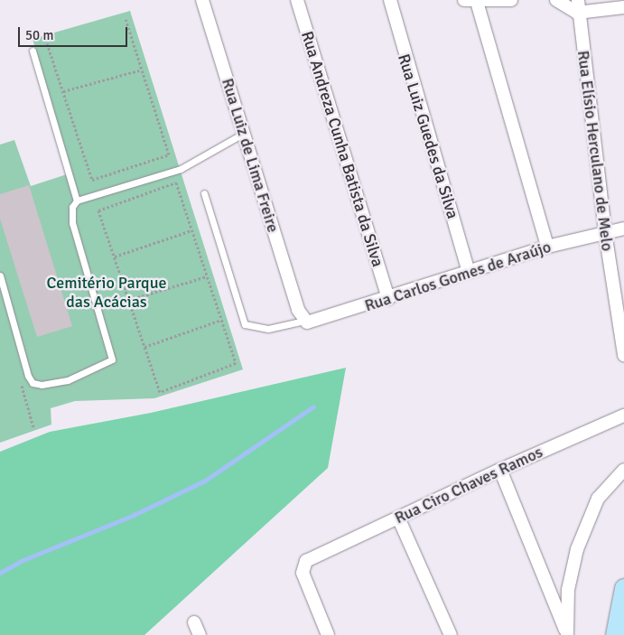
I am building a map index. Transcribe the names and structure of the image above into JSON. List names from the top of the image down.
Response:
{
  "streets": {
    "street": [
      "Rua Luiz Guedes da Silva",
      "Rua Andreza Cunha Batista da Silva",
      "Rua Elísio Herculano de Melo",
      "Rua Luiz de Lima Freire",
      "Rua Carlos Gomes de Araújo",
      "Rua Ciro Chaves Ramos"
    ]
  },
  "crossings": [
    ["Rua Luiz Guedes da Silva", "Rua Carlos Gomes de Araújo"],
    ["Rua Andreza Cunha Batista da Silva", "Rua Carlos Gomes de Araújo"],
    ["Rua Elísio Herculano de Melo", "Rua Carlos Gomes de Araújo"],
    ["Rua Luiz de Lima Freire", "Rua Carlos Gomes de Araújo"]
  ],
  "parks": ["Cemitério Parque das Acácias"],
  "scale_bar": "50 m"
}
